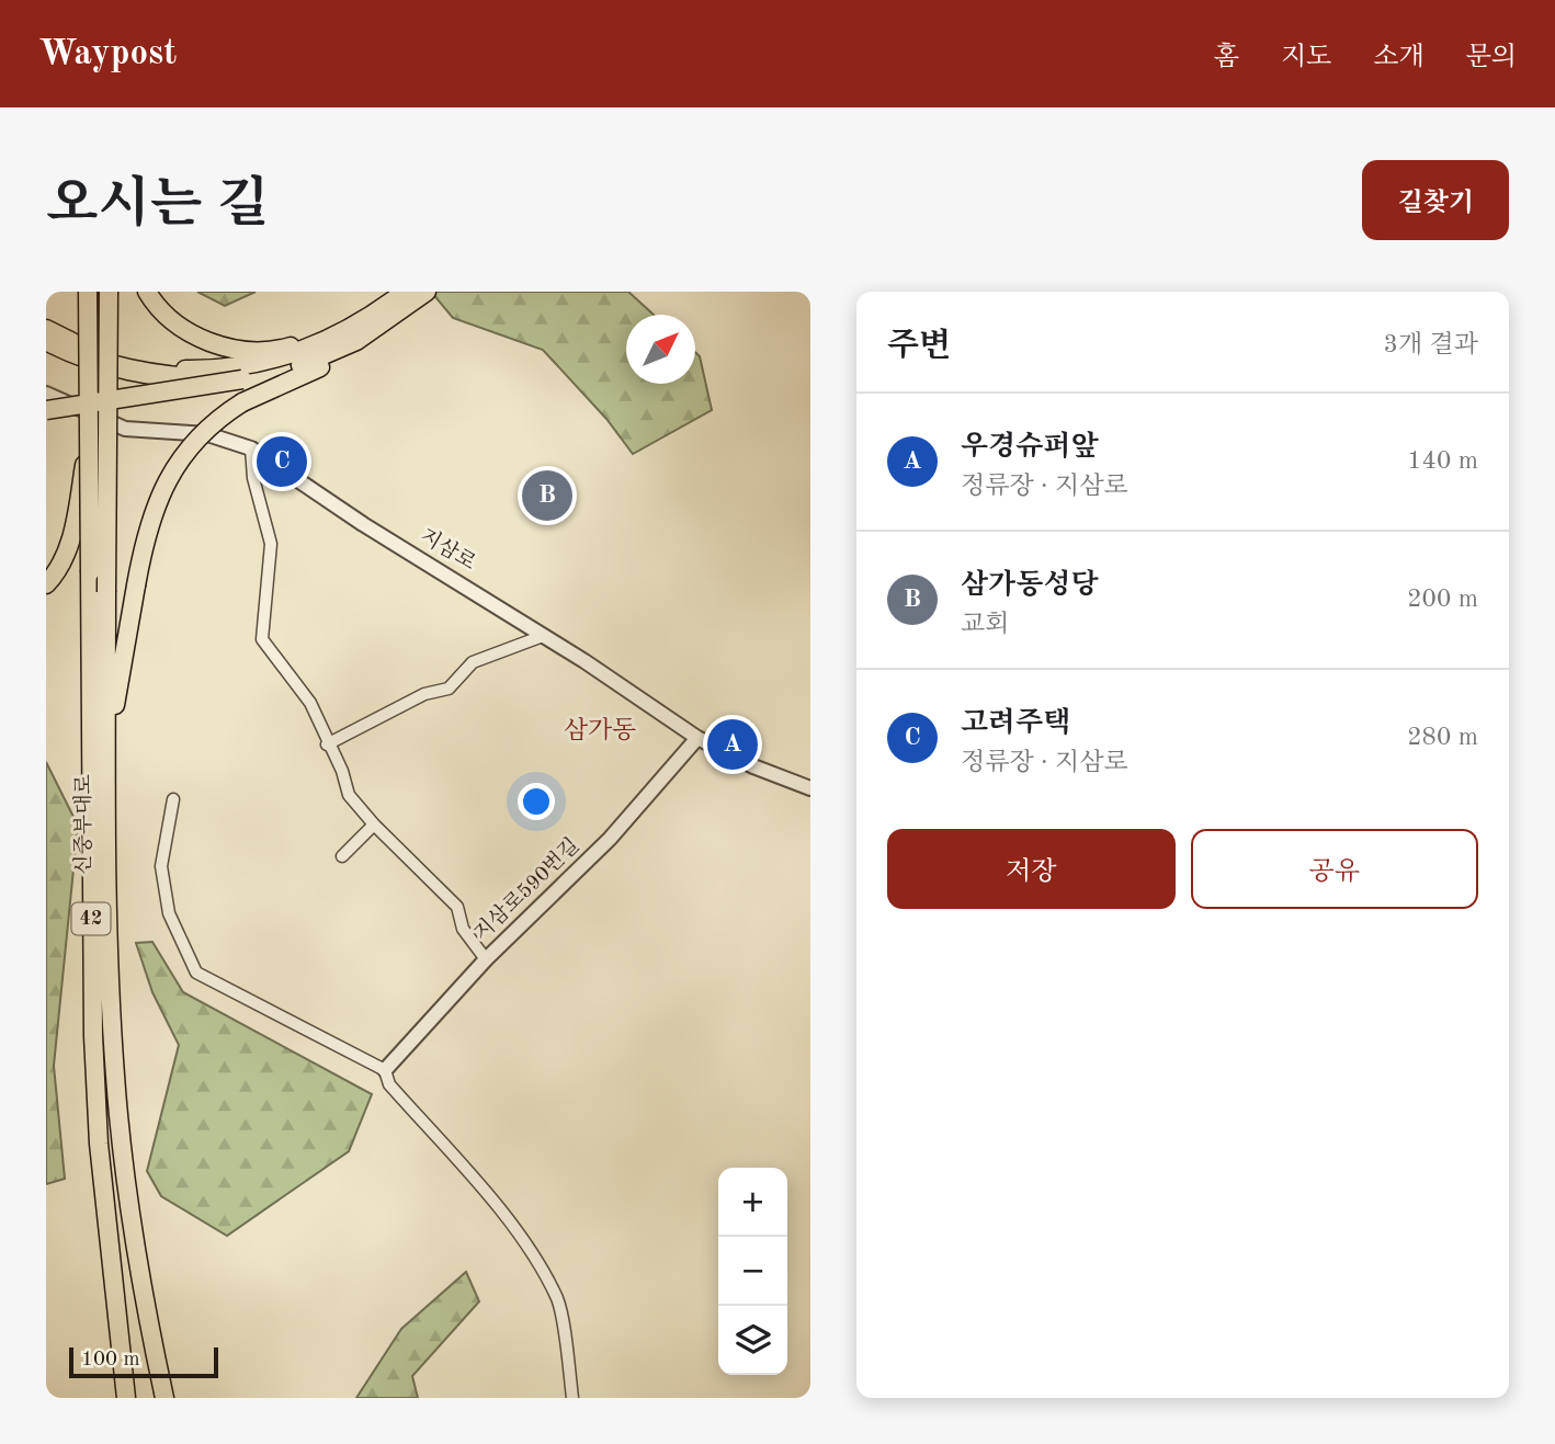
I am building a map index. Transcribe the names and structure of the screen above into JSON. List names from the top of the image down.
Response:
{
  "streets": {
    "highway": ["신중부대로", "42"],
    "street": ["지삼로", "지삼로590번길"]
  },
  "crossings": [
    ["지삼로", "지삼로590번길"]
  ],
  "districts": ["삼가동"],
  "scale_bar": "100 m",
  "north": "top right",
  "page": {
    "header": "Waypost",
    "nav": [
      "홈",
      "지도",
      "소개",
      "문의"
    ],
    "title": "오시는 길",
    "buttons": [
      "길찾기",
      ["저장", "공유"]
    ],
    "heading": ["주변", "3개 결과"],
    "list": [
      {
        "mark": "A",
        "name": "우경슈퍼앞",
        "note": "정류장 · 지삼로",
        "value": "140 m"
      },
      {
        "mark": "B",
        "name": "삼가동성당",
        "note": "교회",
        "value": "200 m"
      },
      {
        "mark": "C",
        "name": "고려주택",
        "note": "정류장 · 지삼로",
        "value": "280 m"
      }
    ],
    "pins": ["C", "B", "A"],
    "map_buttons": ["+", "−"],
    "scale": "100 m"
  }
}
